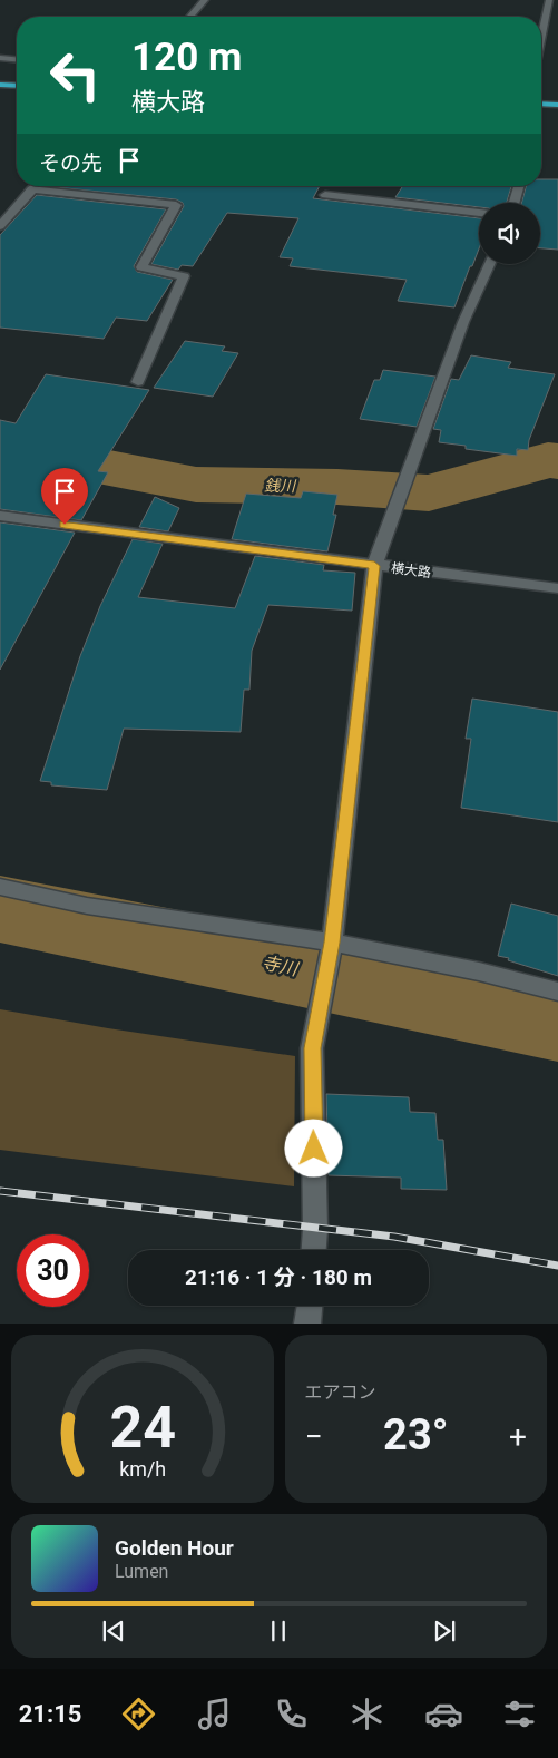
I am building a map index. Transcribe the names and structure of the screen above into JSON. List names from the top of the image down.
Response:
{
  "streets": {
    "street": ["横大路"]
  },
  "water": ["銭川", "寺川"],
  "page": {
    "turn": ["120 m", "横大路"],
    "then": "その先",
    "limit": "30",
    "trip": "21:16 · 1 分 · 180 m",
    "tile": "エアコン",
    "heat": ["−", "23°", "+"],
    "song": ["Golden Hour", "Lumen"],
    "tabs": "21:15",
    "gauge": ["24", "km/h"]
  }
}
